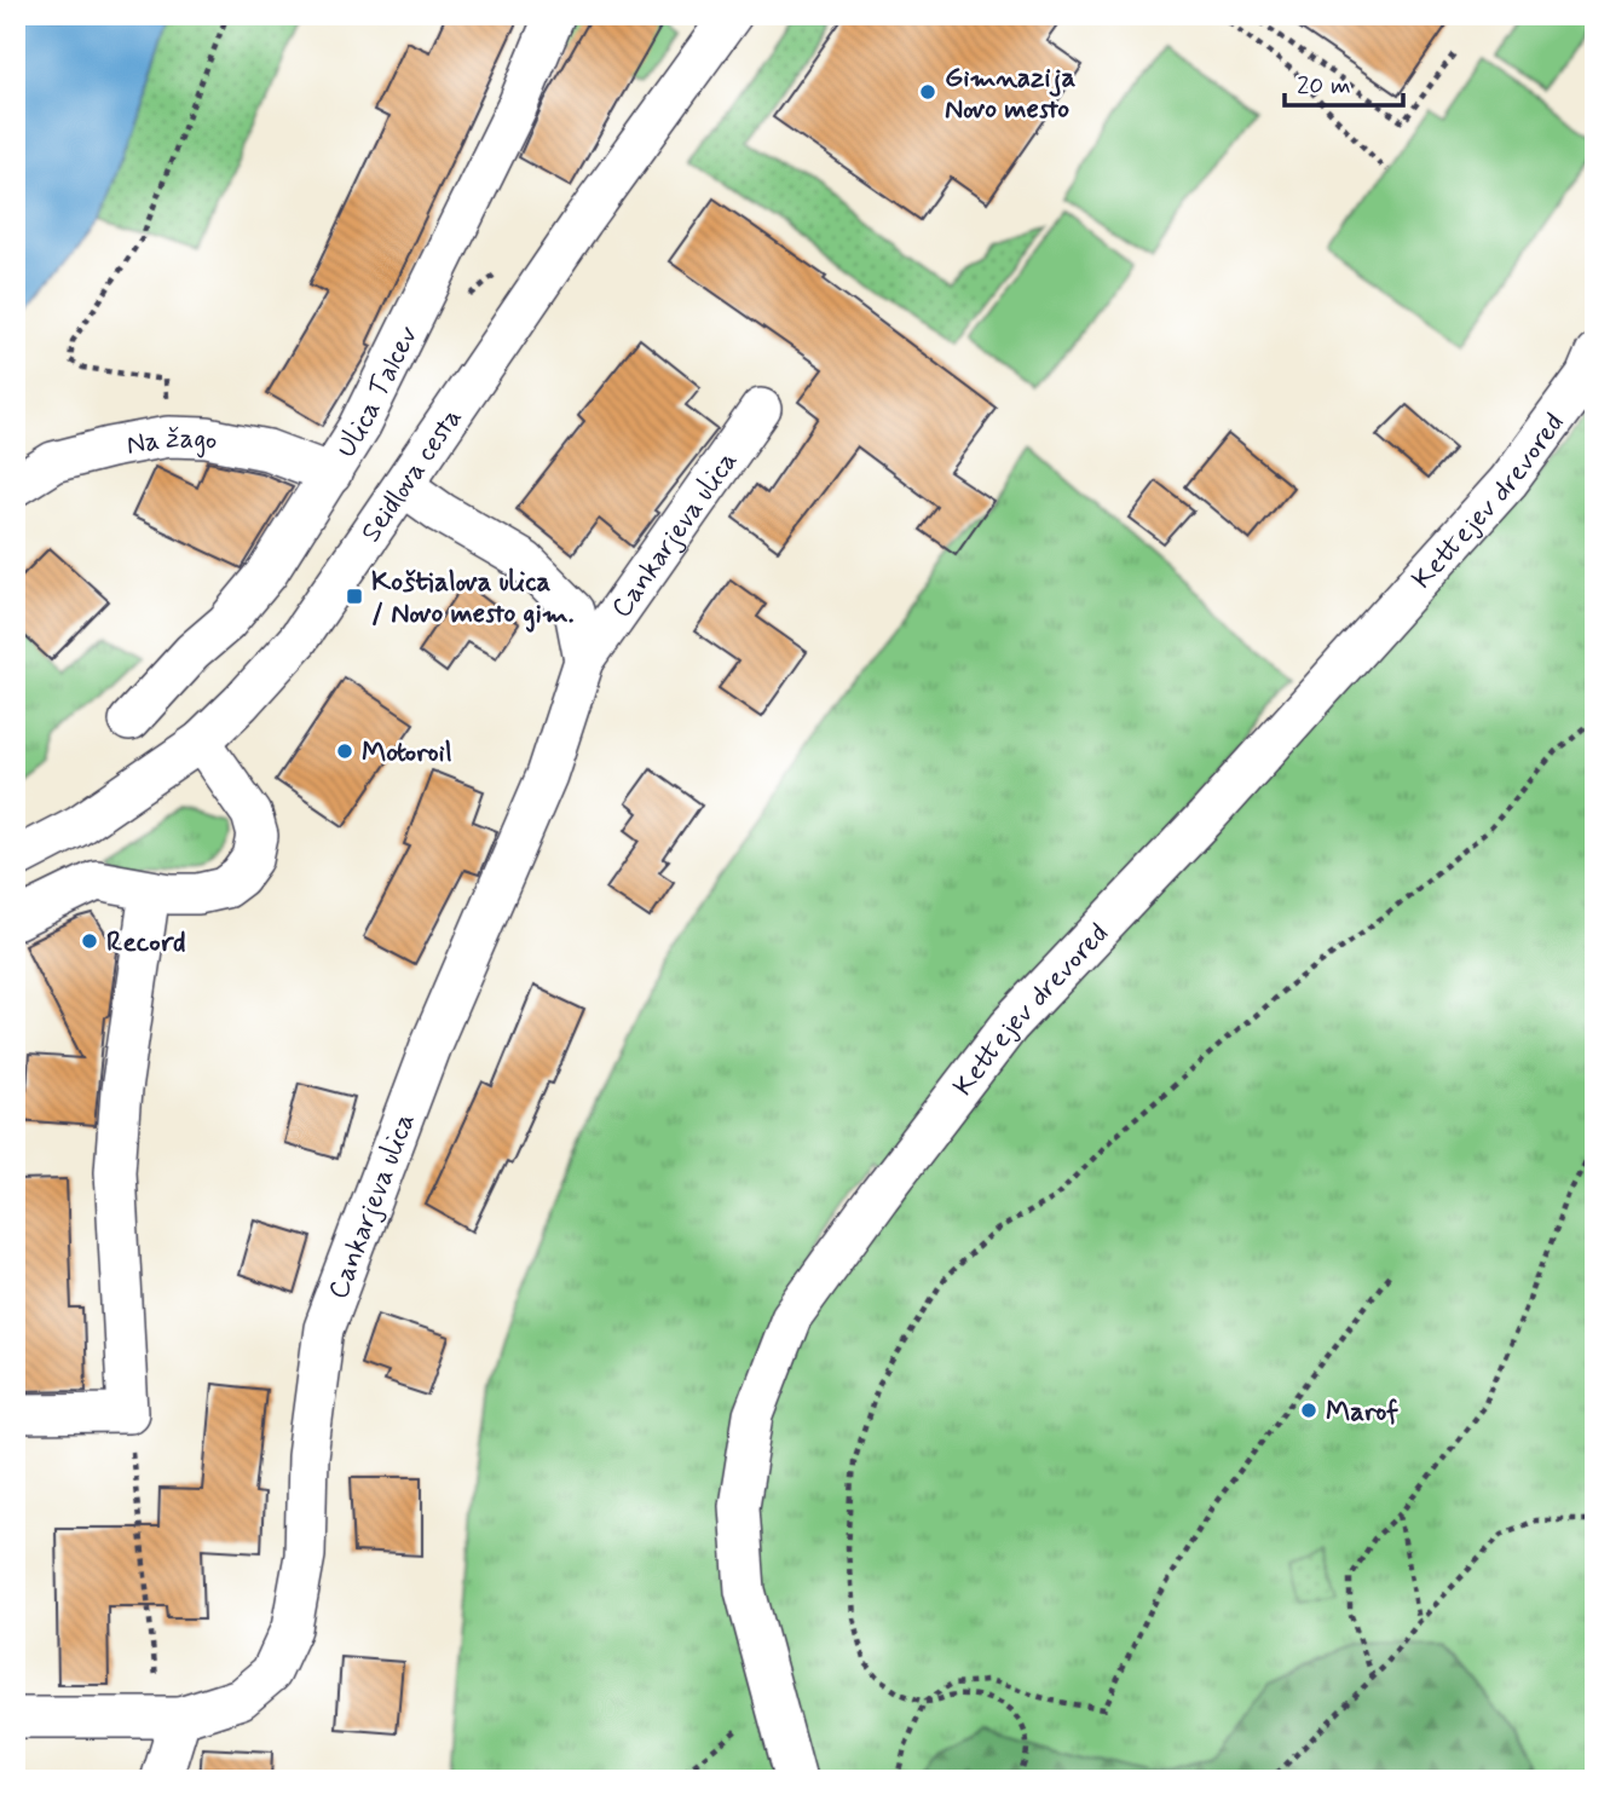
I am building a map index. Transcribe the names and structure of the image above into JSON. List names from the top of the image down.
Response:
{
  "streets": {
    "street": [
      "Ulica Talcev",
      "Na žago",
      "Seidlova cesta",
      "Kettejev drevored",
      "Cankarjeva ulica"
    ]
  },
  "crossings": [
    ["Ulica Talcev", "Na žago"],
    ["Seidlova cesta", "Cankarjeva ulica"]
  ],
  "places": {
    "other": [
      "Gimnazija Novo mesto",
      "Motoroil",
      "Record",
      "Marof"
    ],
    "transit": ["Koštialova ulica / Novo mesto gim."]
  },
  "scale_bar": "20 m"
}
